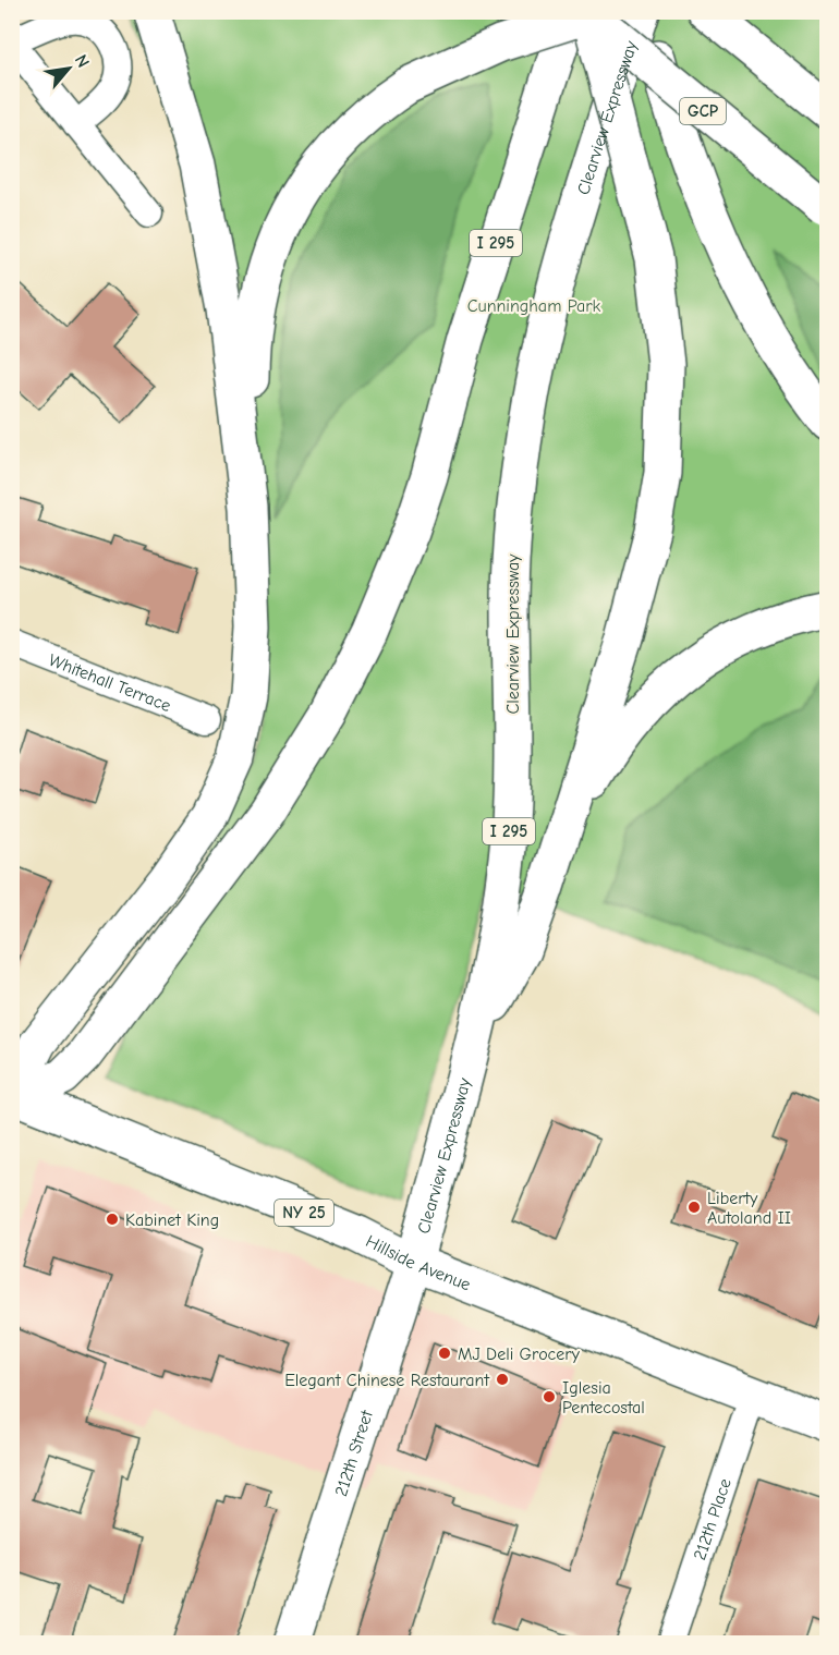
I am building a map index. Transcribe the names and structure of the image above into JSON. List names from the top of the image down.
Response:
{
  "streets": {
    "main road": [
      "GCP",
      "Clearview Expressway",
      "I 295",
      "NY 25",
      "Hillside Avenue",
      "212th Street"
    ],
    "street": ["Whitehall Terrace", "212th Place"]
  },
  "crossings": [
    ["Clearview Expressway", "Hillside Avenue"],
    ["Clearview Expressway", "212th Street"],
    ["I 295", "Hillside Avenue"],
    ["Hillside Avenue", "212th Street"],
    ["Hillside Avenue", "212th Place"]
  ],
  "parks": ["Cunningham Park"],
  "places": [
    "Liberty Autoland II",
    "Kabinet King",
    "MJ Deli Grocery",
    "Elegant Chinese Restaurant",
    "Iglesia Pentecostal"
  ],
  "north": "top right"
}
